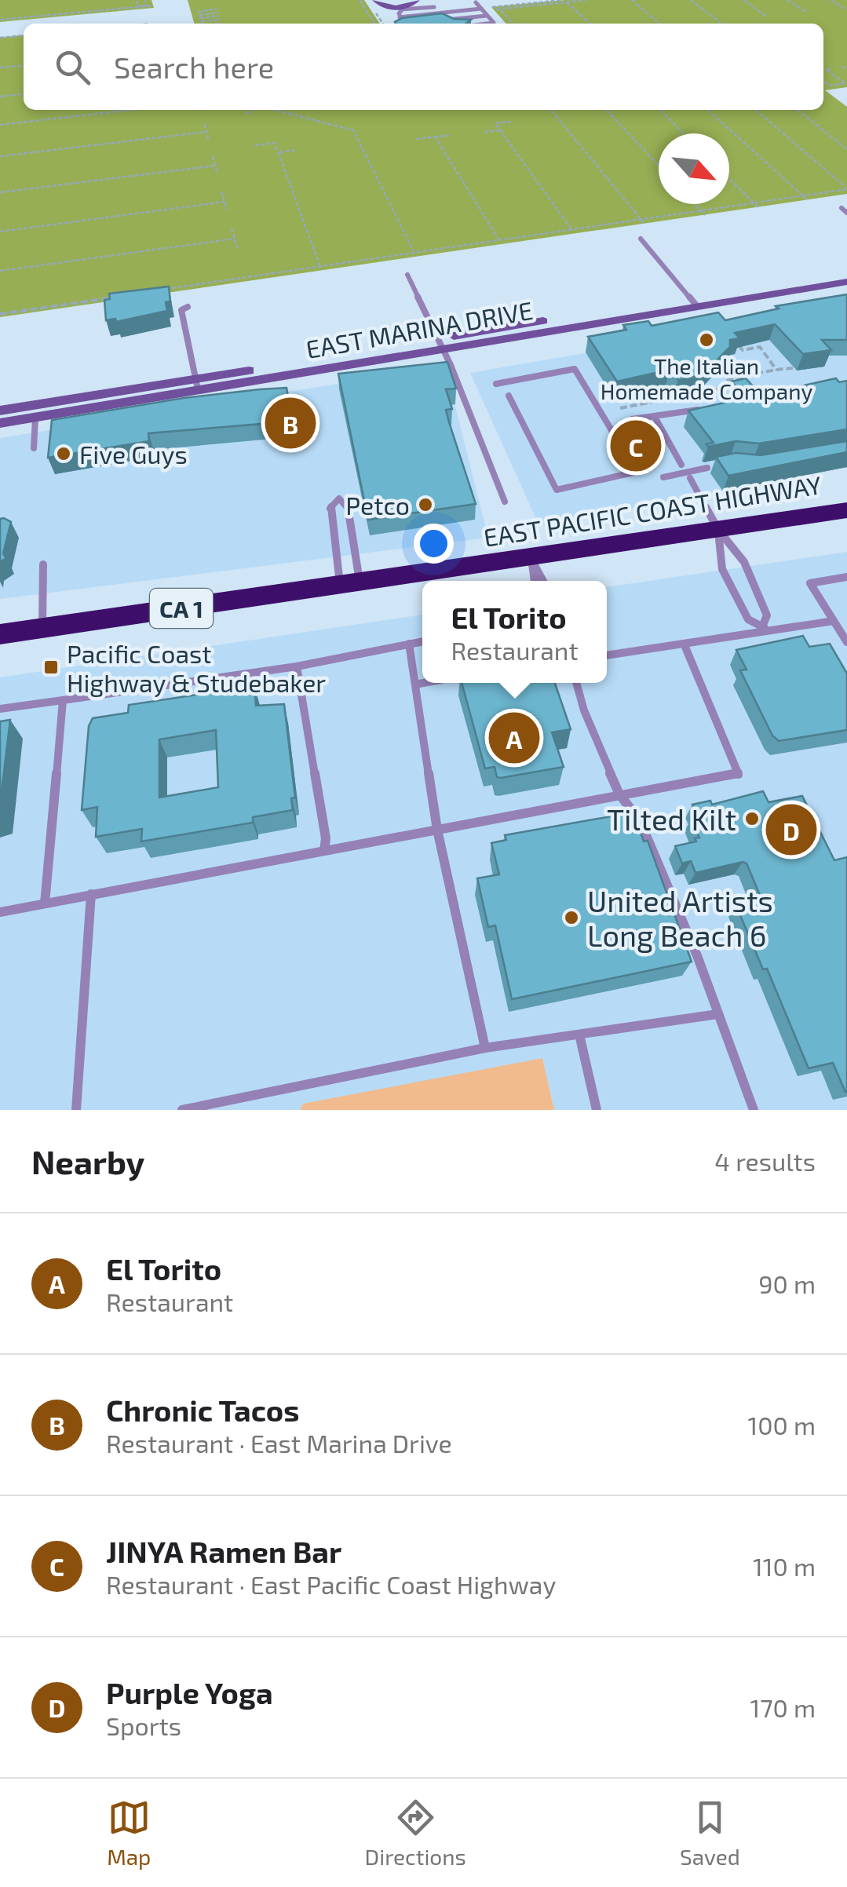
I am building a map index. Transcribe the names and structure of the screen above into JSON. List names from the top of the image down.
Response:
{
  "streets": {
    "highway": ["EAST PACIFIC COAST HIGHWAY", "CA 1"],
    "main road": ["EAST MARINA DRIVE"]
  },
  "places": {
    "other": [
      "The Italian Homemade Company",
      "Five Guys",
      "Petco",
      "Tilted Kilt",
      "United Artists Long Beach 6"
    ],
    "transit": ["Pacific Coast Highway & Studebaker"]
  },
  "north": "bottom right",
  "page": {
    "search": "Search here",
    "pins": [
      "B",
      "C",
      "A",
      "D"
    ],
    "popup": ["El Torito", "Restaurant"],
    "heading": ["Nearby", "4 results"],
    "list": [
      {
        "mark": "A",
        "name": "El Torito",
        "note": "Restaurant",
        "value": "90 m"
      },
      {
        "mark": "B",
        "name": "Chronic Tacos",
        "note": "Restaurant · East Marina Drive",
        "value": "100 m"
      },
      {
        "mark": "C",
        "name": "JINYA Ramen Bar",
        "note": "Restaurant · East Pacific Coast Highway",
        "value": "110 m"
      },
      {
        "mark": "D",
        "name": "Purple Yoga",
        "note": "Sports",
        "value": "170 m"
      }
    ],
    "nav": ["Map", "Directions", "Saved"]
  }
}
